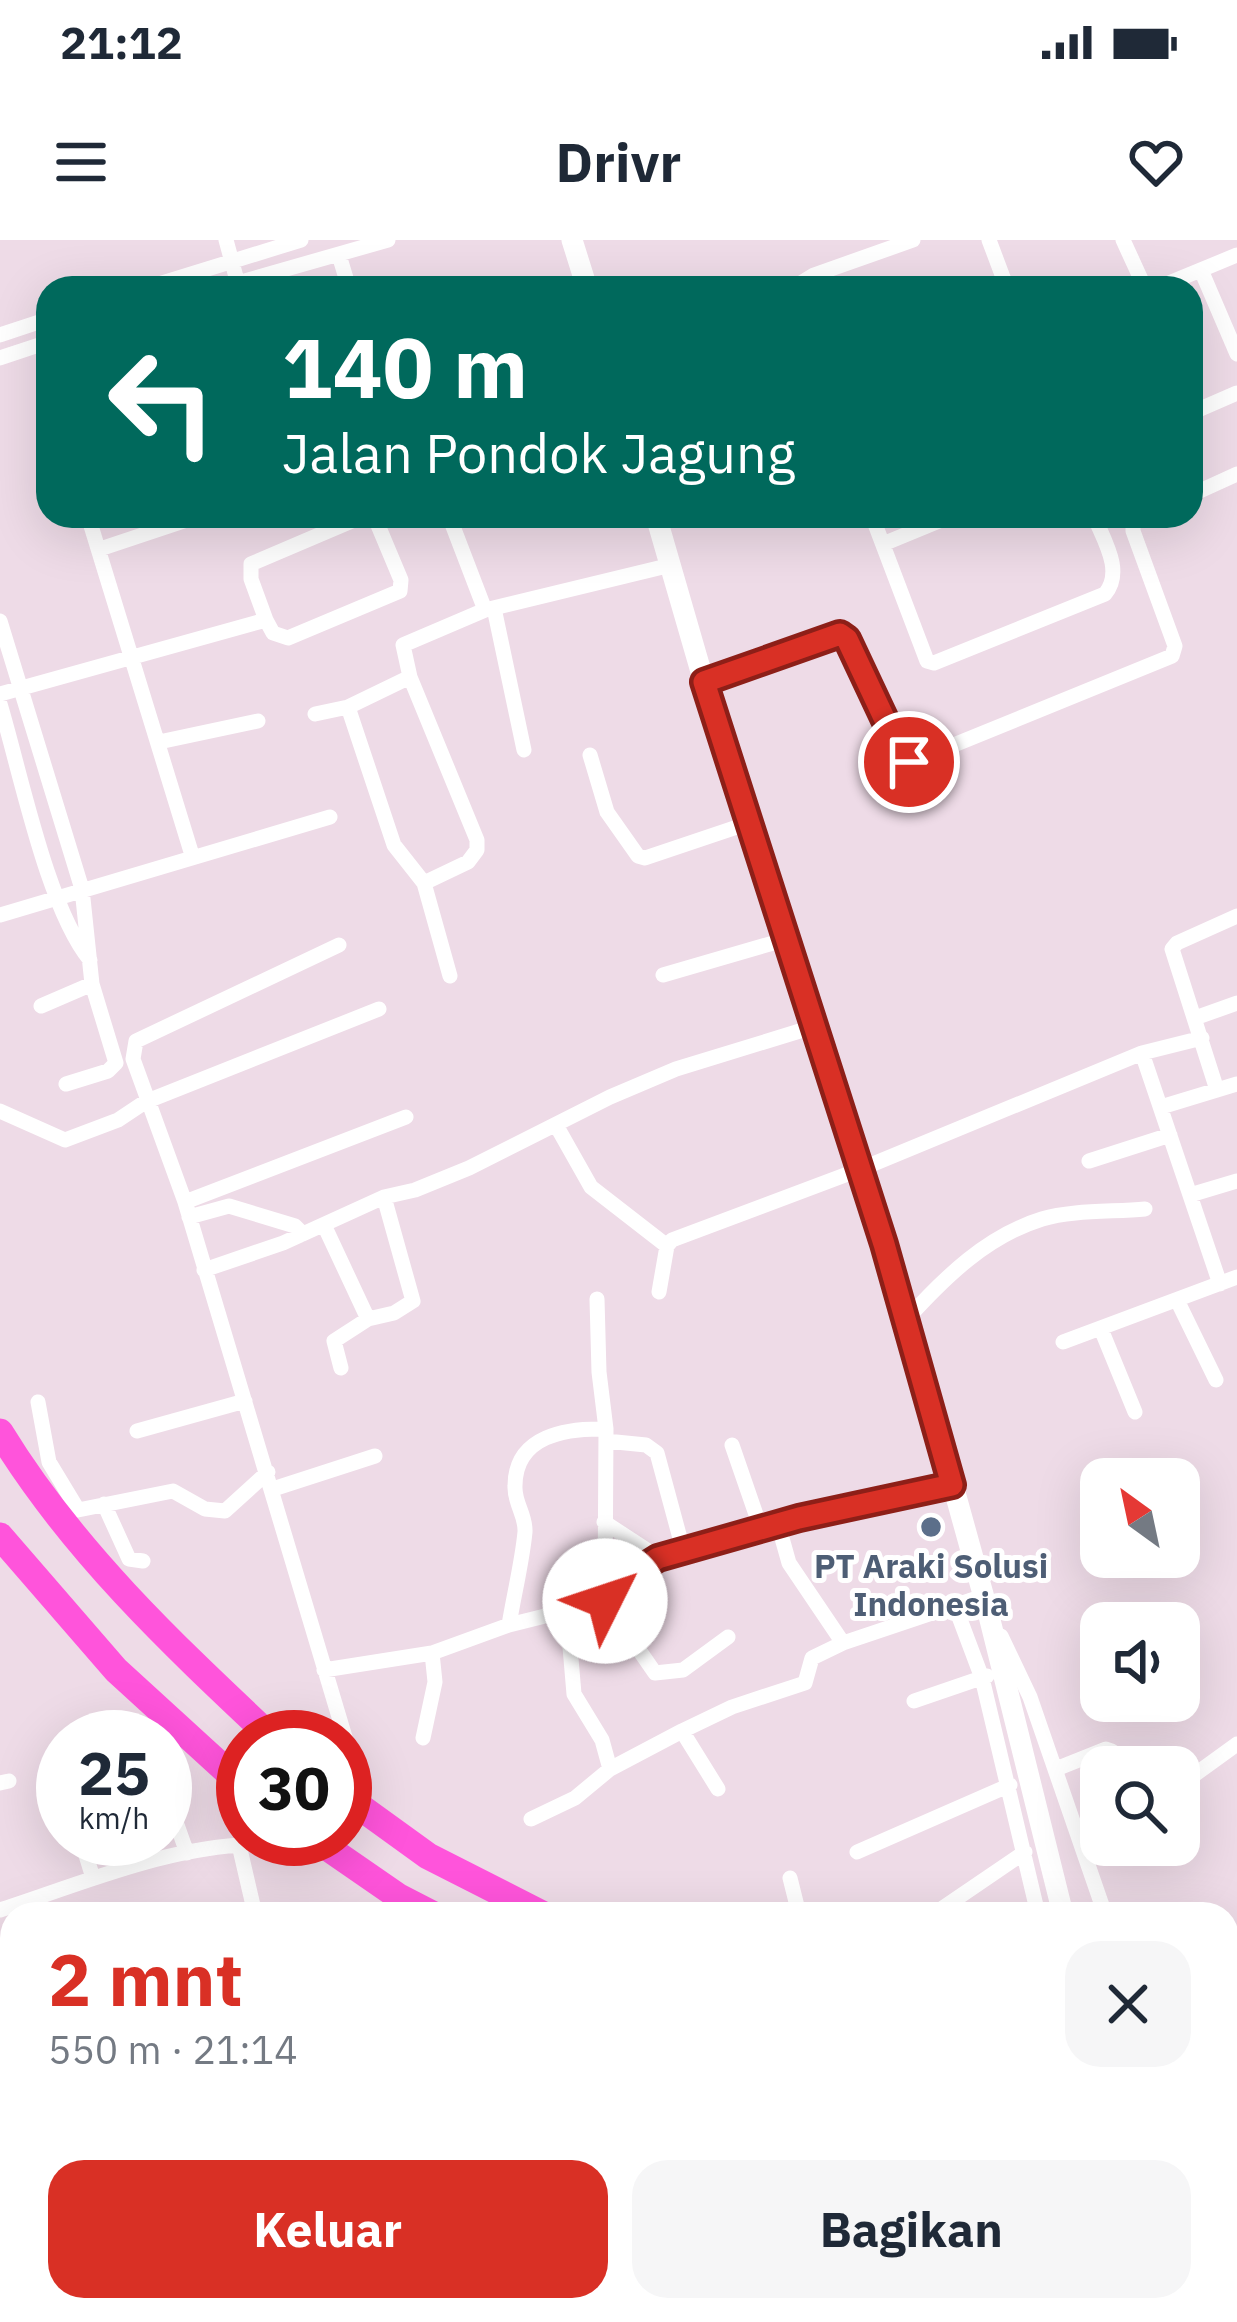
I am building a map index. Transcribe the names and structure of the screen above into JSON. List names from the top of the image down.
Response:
{
  "places": ["PT Araki Solusi Indonesia"],
  "north": "top left",
  "page": {
    "status": "21:12",
    "header": "Drivr",
    "turn": ["140 m", "Jalan Pondok Jagung"],
    "speed": "25 km/h",
    "limit": "30",
    "heading": ["2 mnt", "550 m · 21:14"],
    "buttons": ["Keluar", "Bagikan"]
  }
}
